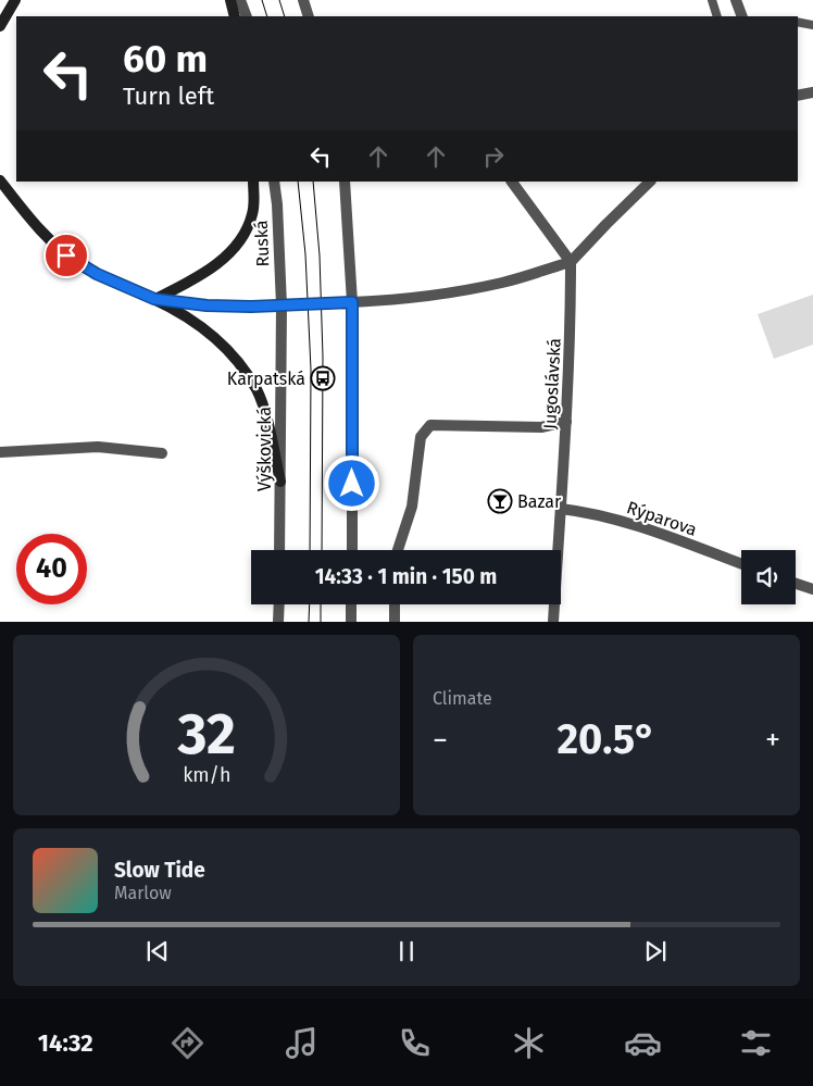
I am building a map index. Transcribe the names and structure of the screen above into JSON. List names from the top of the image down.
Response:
{
  "streets": {
    "street": [
      "Ruská",
      "Jugoslávská",
      "Výškovická",
      "Rýparova"
    ]
  },
  "crossings": [
    ["Ruská", "Výškovická"],
    ["Jugoslávská", "Rýparova"]
  ],
  "places": {
    "bus stop": ["Karpatská"],
    "bar": ["Bazar"]
  },
  "page": {
    "turn": ["60 m", "Turn left"],
    "limit": "40",
    "trip": "14:33 · 1 min · 150 m",
    "tile": "Climate",
    "heat": ["−", "20.5°", "+"],
    "song": ["Slow Tide", "Marlow"],
    "tabs": "14:32",
    "gauge": ["32", "km/h"]
  }
}
